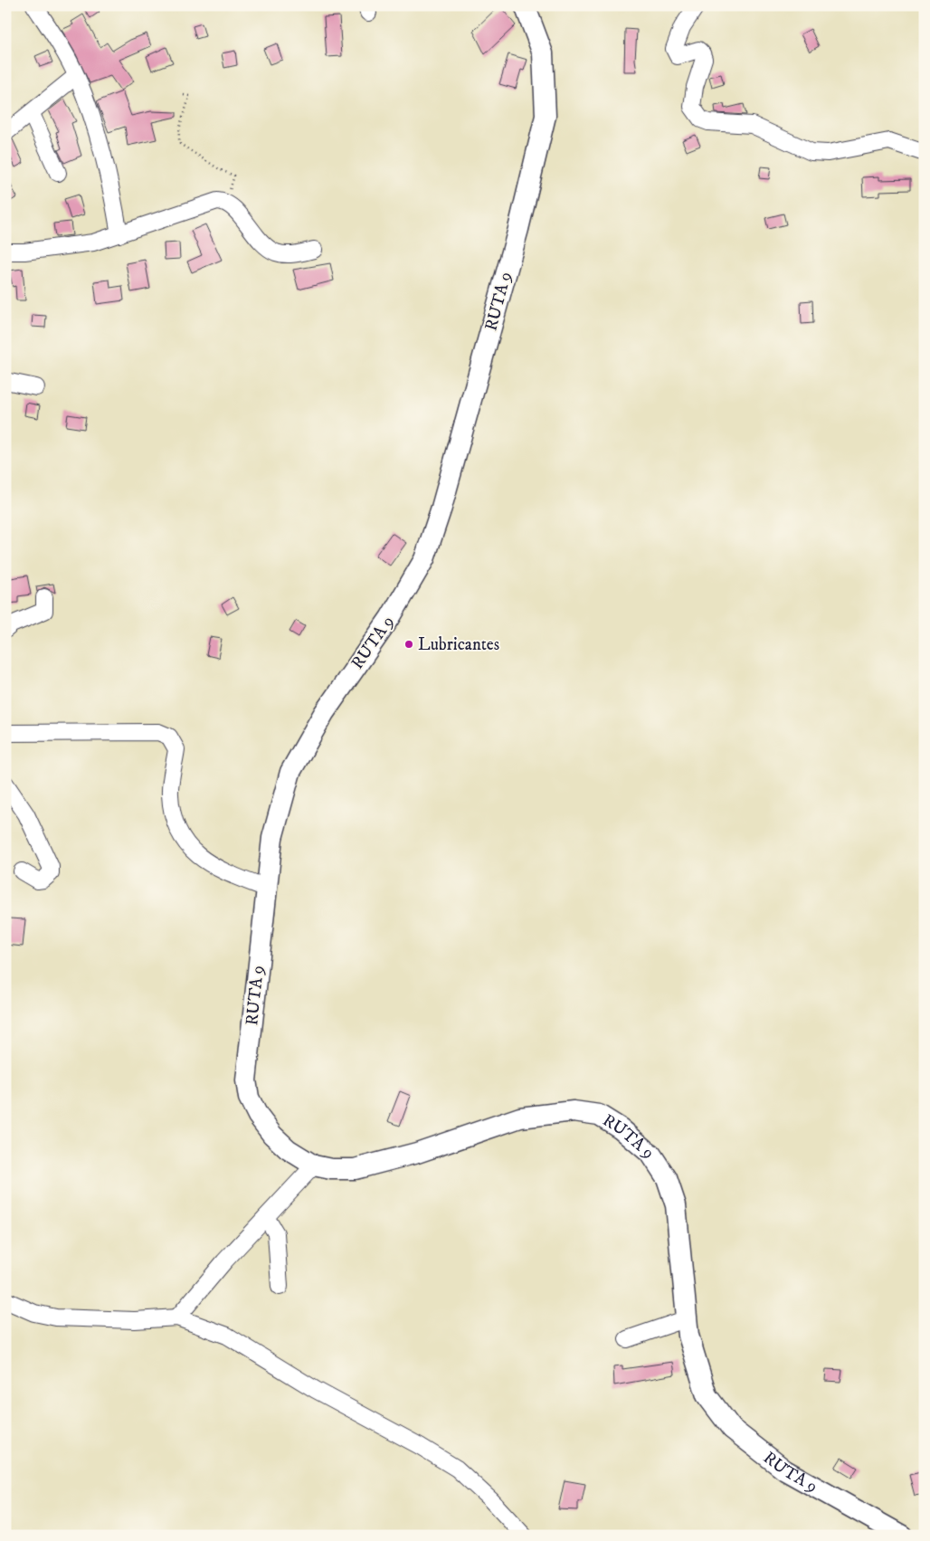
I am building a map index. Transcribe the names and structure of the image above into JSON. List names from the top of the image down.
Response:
{
  "streets": {
    "main road": ["RUTA 9"]
  },
  "places": ["Lubricantes"]
}
